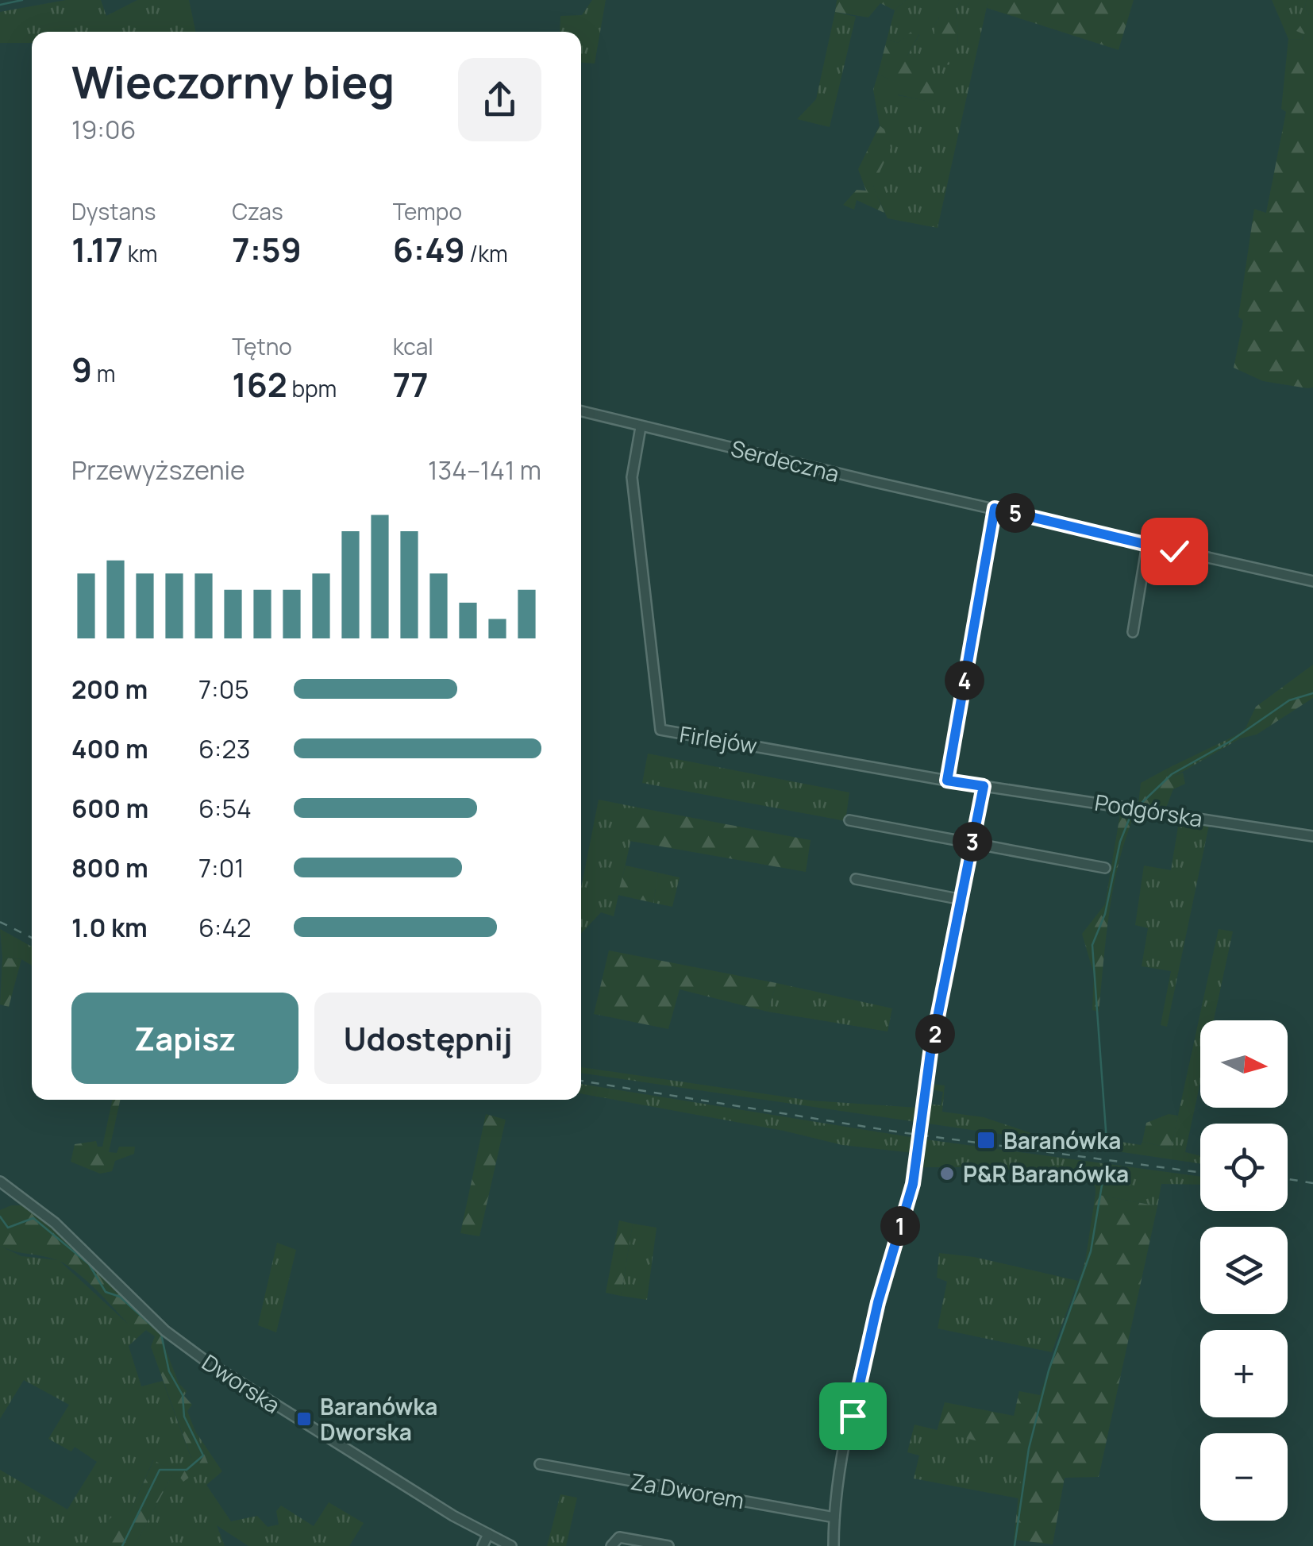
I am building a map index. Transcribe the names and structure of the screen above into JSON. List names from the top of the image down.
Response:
{
  "streets": {
    "street": [
      "Serdeczna",
      "Firlejów",
      "Podgórska",
      "Dworska",
      "Za Dworem"
    ]
  },
  "crossings": [
    ["Serdeczna", "Firlejów"],
    ["Firlejów", "Podgórska"]
  ],
  "places": {
    "transit": ["Baranówka", "Baranówka Dworska"],
    "other": ["P&R Baranówka"]
  },
  "north": "right",
  "page": {
    "heading": ["Wieczorny bieg", "19:06"],
    "stats": [
      ["Dystans", "1.17 km"],
      ["Czas", "7:59"],
      ["Tempo", "6:49 /km"],
      ["9 m"],
      ["Tętno", "162 bpm"],
      ["kcal", "77"]
    ],
    "chart": ["Przewyższenie", "134–141 m"],
    "pins": [
      "5",
      "4",
      "3",
      "2",
      "1"
    ],
    "list": [
      {
        "name": "200 m",
        "note": "7:05"
      },
      {
        "name": "400 m",
        "note": "6:23"
      },
      {
        "name": "600 m",
        "note": "6:54"
      },
      {
        "name": "800 m",
        "note": "7:01"
      },
      {
        "name": "1.0 km",
        "note": "6:42"
      }
    ],
    "buttons": ["Zapisz", "Udostępnij"],
    "map_buttons": ["+", "−"]
  }
}
